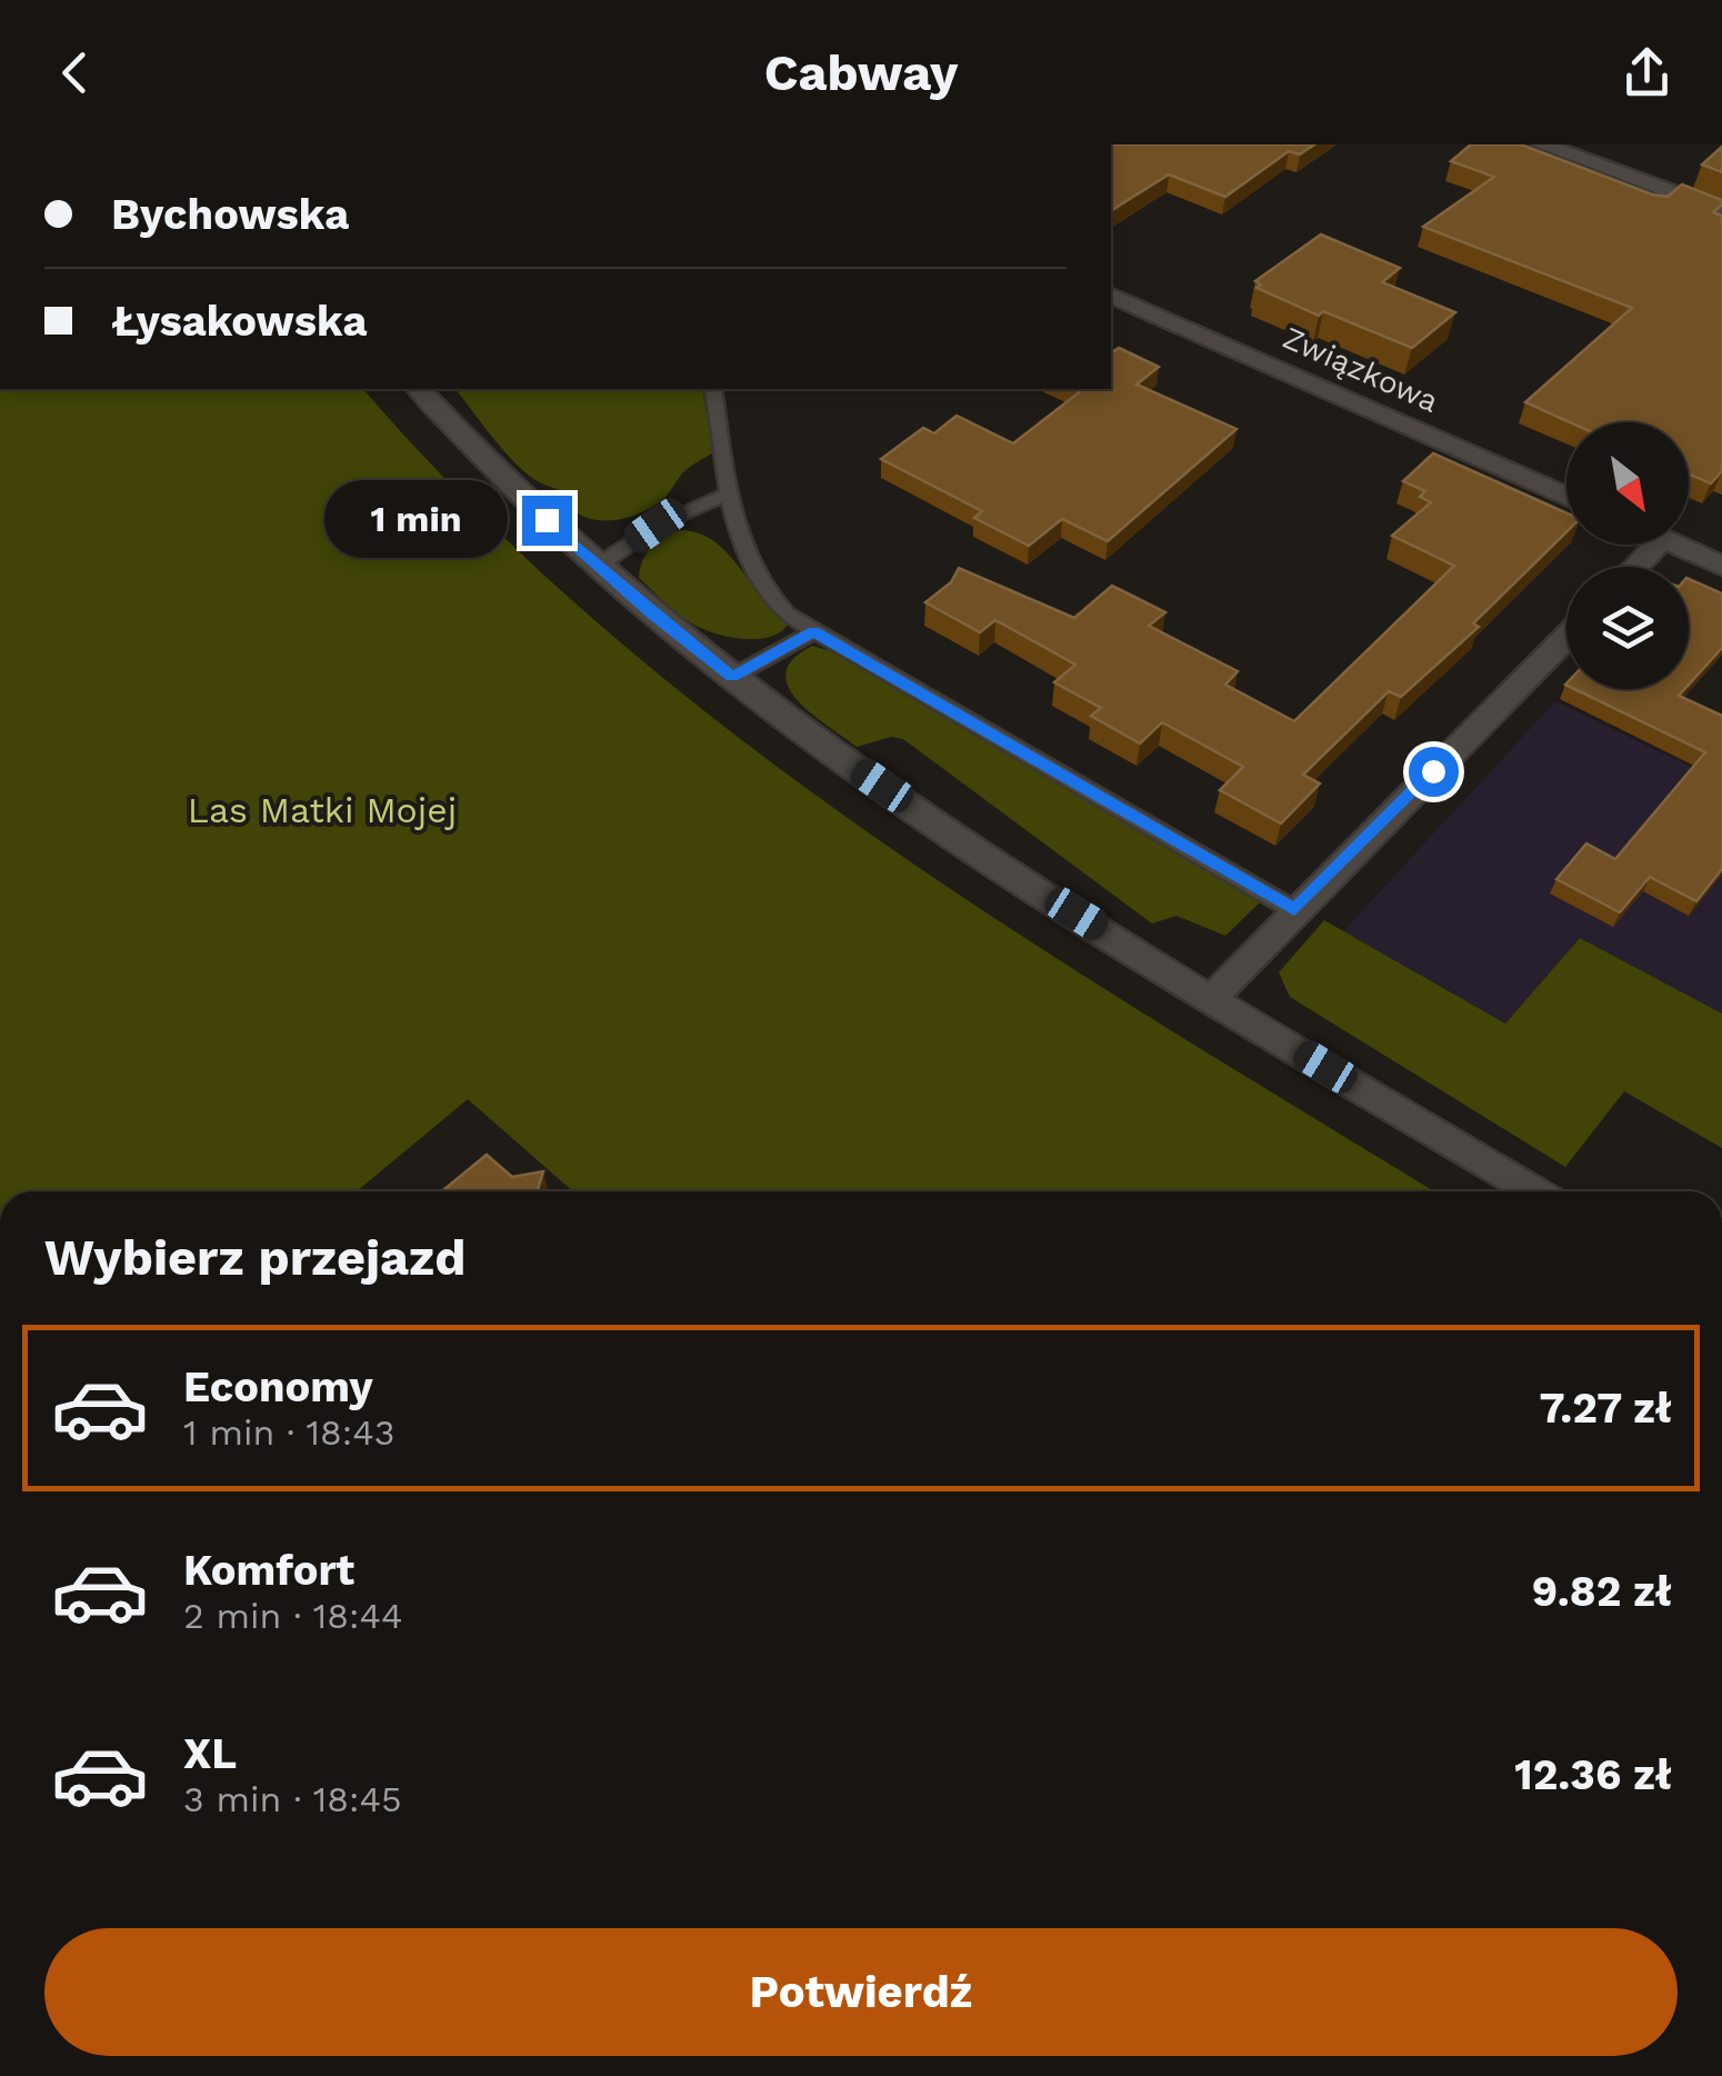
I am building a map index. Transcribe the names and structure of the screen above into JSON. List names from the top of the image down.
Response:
{
  "streets": {
    "street": ["Związkowa"]
  },
  "parks": ["Las Matki Mojej"],
  "north": "bottom right",
  "page": {
    "header": "Cabway",
    "banner": ["Bychowska", "Łysakowska"],
    "bubble": "1 min",
    "heading": "Wybierz przejazd",
    "list": [
      {
        "name": "Economy",
        "note": "1 min · 18:43",
        "value": "7.27 zł"
      },
      {
        "name": "Komfort",
        "note": "2 min · 18:44",
        "value": "9.82 zł"
      },
      {
        "name": "XL",
        "note": "3 min · 18:45",
        "value": "12.36 zł"
      }
    ],
    "buttons": "Potwierdź"
  }
}
